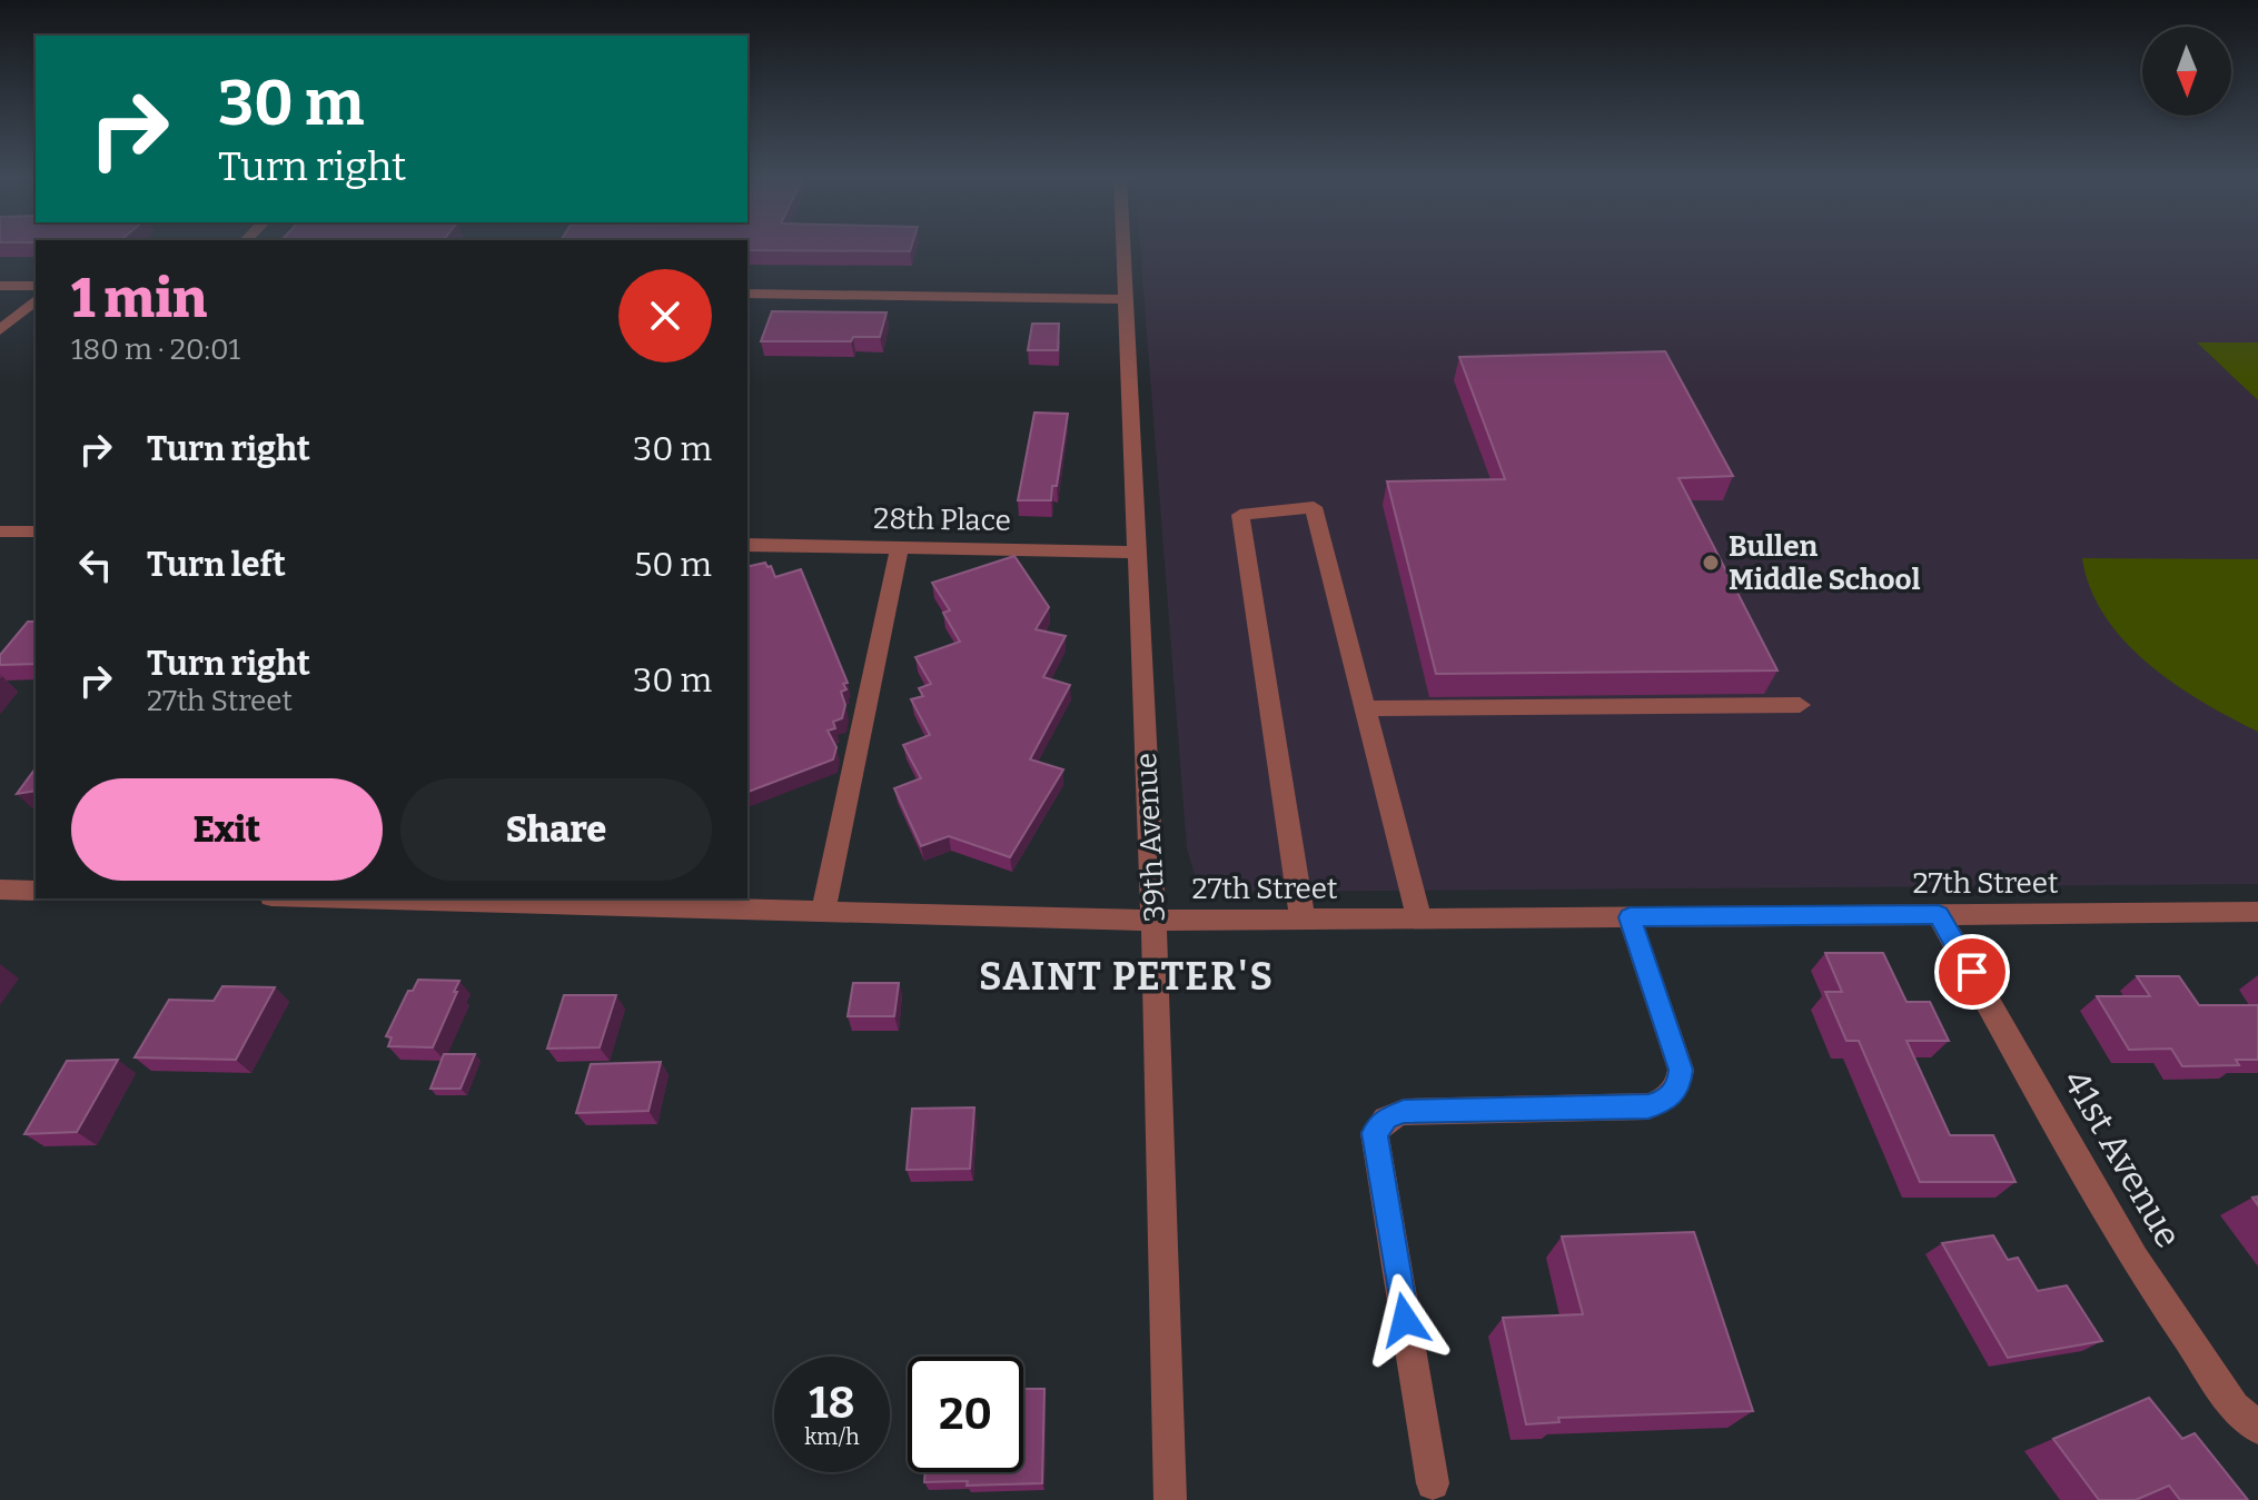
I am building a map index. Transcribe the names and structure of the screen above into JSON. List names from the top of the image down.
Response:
{
  "streets": {
    "street": [
      "28th Place",
      "39th Avenue",
      "27th Street",
      "41st Avenue"
    ]
  },
  "crossings": [
    ["28th Place", "39th Avenue"],
    ["39th Avenue", "27th Street"],
    ["27th Street", "41st Avenue"]
  ],
  "districts": ["SAINT PETER'S"],
  "places": ["Bullen Middle School"],
  "north": "bottom",
  "page": {
    "turn": ["30 m", "Turn right"],
    "heading": ["1 min", "180 m · 20:01"],
    "list": [
      {
        "name": "Turn right",
        "value": "30 m"
      },
      {
        "name": "Turn left",
        "value": "50 m"
      },
      {
        "name": "Turn right",
        "note": "27th Street",
        "value": "30 m"
      }
    ],
    "buttons": ["Exit", "Share"],
    "speed": "18 km/h",
    "limit": "20"
  }
}
